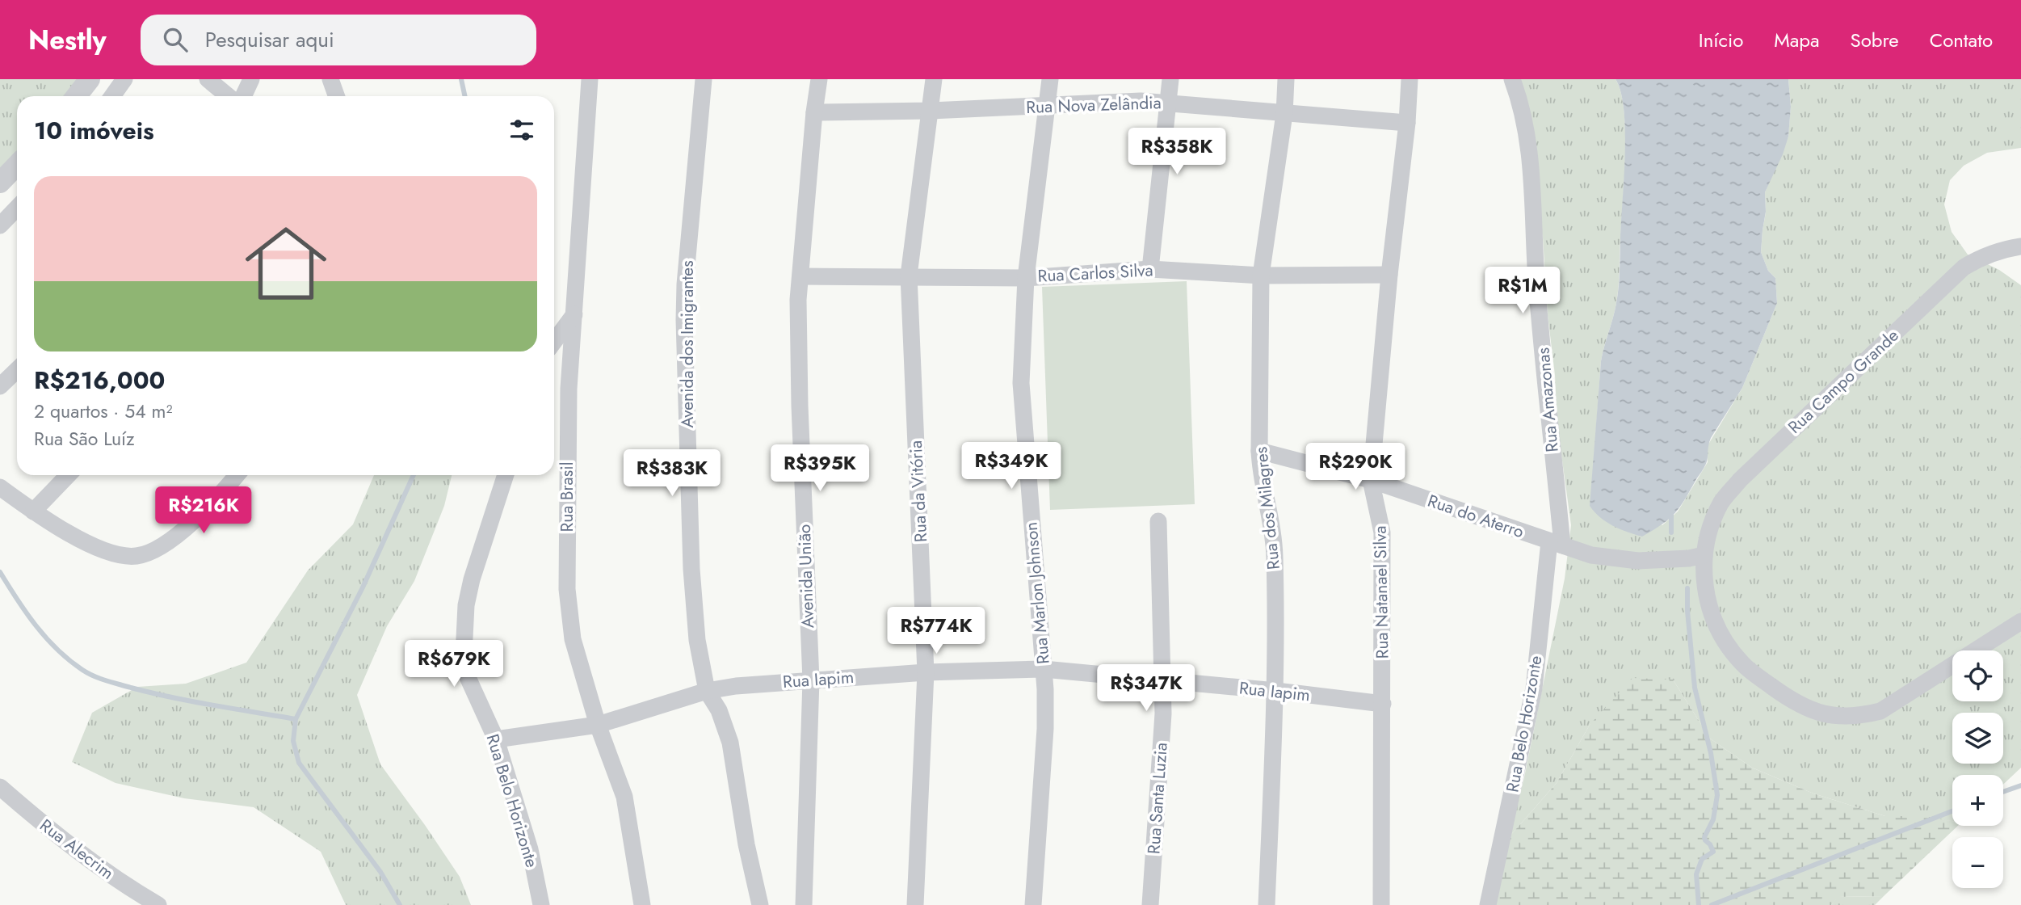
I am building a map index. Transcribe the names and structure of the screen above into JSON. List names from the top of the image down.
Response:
{
  "streets": {
    "street": [
      "Rua Nova Zelândia",
      "Rua Carlos Silva",
      "Avenida dos Imigrantes",
      "Rua Campo Grande",
      "Rua Amazonas",
      "Rua da Vitória",
      "Rua Brasil",
      "Rua dos Milagres",
      "Rua do Aterro",
      "Avenida União",
      "Rua Natanael Silva",
      "Rua Marlon Johnson",
      "Rua Iapim",
      "Rua Belo Horizonte",
      "Rua Santa Luzia",
      "Rua Alecrim"
    ]
  },
  "crossings": [
    ["Rua Nova Zelândia", "Rua da Vitória"],
    ["Rua Nova Zelândia", "Rua dos Milagres"],
    ["Rua Nova Zelândia", "Avenida União"],
    ["Rua Nova Zelândia", "Rua Natanael Silva"],
    ["Rua Nova Zelândia", "Rua Marlon Johnson"],
    ["Rua Carlos Silva", "Rua da Vitória"],
    ["Rua Carlos Silva", "Rua dos Milagres"],
    ["Rua Carlos Silva", "Avenida União"],
    ["Rua Carlos Silva", "Rua Natanael Silva"],
    ["Rua Carlos Silva", "Rua Marlon Johnson"],
    ["Avenida dos Imigrantes", "Rua Iapim"],
    ["Rua Amazonas", "Rua do Aterro"],
    ["Rua Amazonas", "Rua Belo Horizonte"],
    ["Rua da Vitória", "Rua Iapim"],
    ["Rua Brasil", "Rua Iapim"],
    ["Rua dos Milagres", "Rua do Aterro"],
    ["Rua dos Milagres", "Rua Iapim"],
    ["Rua do Aterro", "Rua Natanael Silva"],
    ["Rua do Aterro", "Rua Belo Horizonte"],
    ["Avenida União", "Rua Iapim"],
    ["Rua Natanael Silva", "Rua Iapim"],
    ["Rua Marlon Johnson", "Rua Iapim"],
    ["Rua Iapim", "Rua Belo Horizonte"],
    ["Rua Iapim", "Rua Santa Luzia"]
  ],
  "page": {
    "header": "Nestly",
    "search": "Pesquisar aqui",
    "nav": [
      "Início",
      "Mapa",
      "Sobre",
      "Contato"
    ],
    "heading": "10 imóveis",
    "price": [
      "R$358K",
      "R$1M",
      "R$349K",
      "R$290K",
      "R$395K",
      "R$383K",
      "R$216K",
      "R$774K",
      "R$679K",
      "R$347K"
    ],
    "list": [
      {
        "name": "R$216,000",
        "note": "2 quartos · 54 m² · Rua São Luíz"
      }
    ],
    "map_buttons": ["+", "−"]
  }
}
